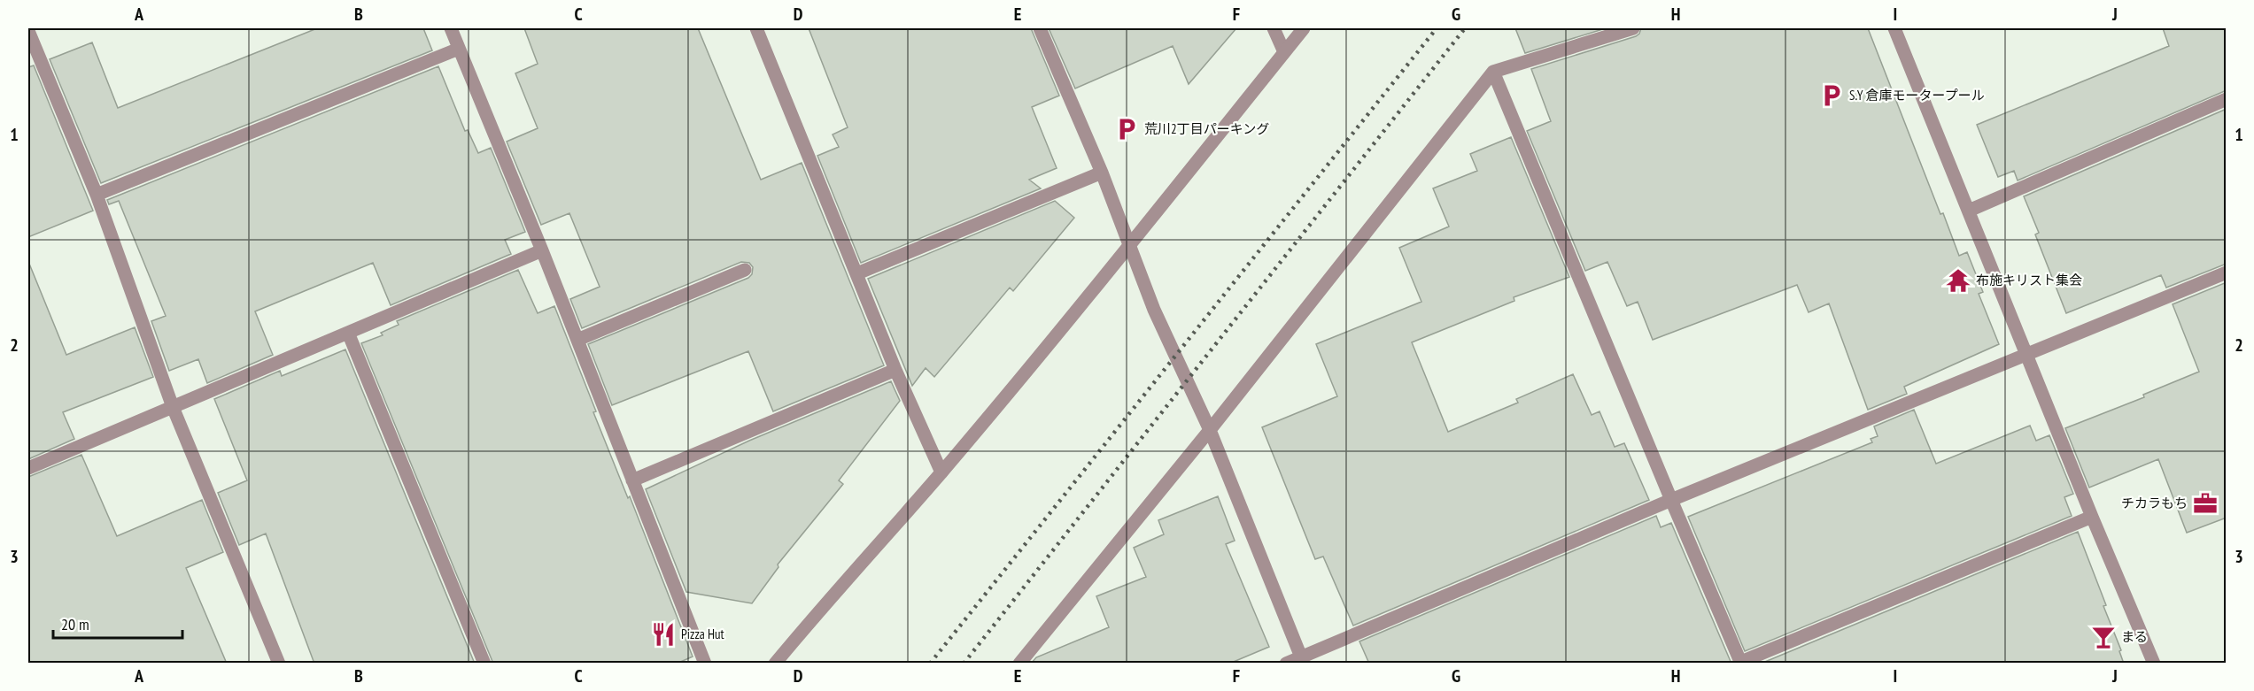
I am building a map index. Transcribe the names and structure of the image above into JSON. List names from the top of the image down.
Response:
{
  "places": {
    "parking": ["S.Y 倉庫モータープール", "荒川2丁目パーキング"],
    "temple": ["布施キリスト集会"],
    "office": ["チカラもち"],
    "restaurant": ["Pizza Hut"],
    "bar": ["まる"]
  },
  "scale_bar": "20 m",
  "grid": {
    "columns": [
      "A",
      "B",
      "C",
      "D",
      "E",
      "F",
      "G",
      "H",
      "I",
      "J"
    ],
    "rows": ["1", "2", "3"]
  }
}
